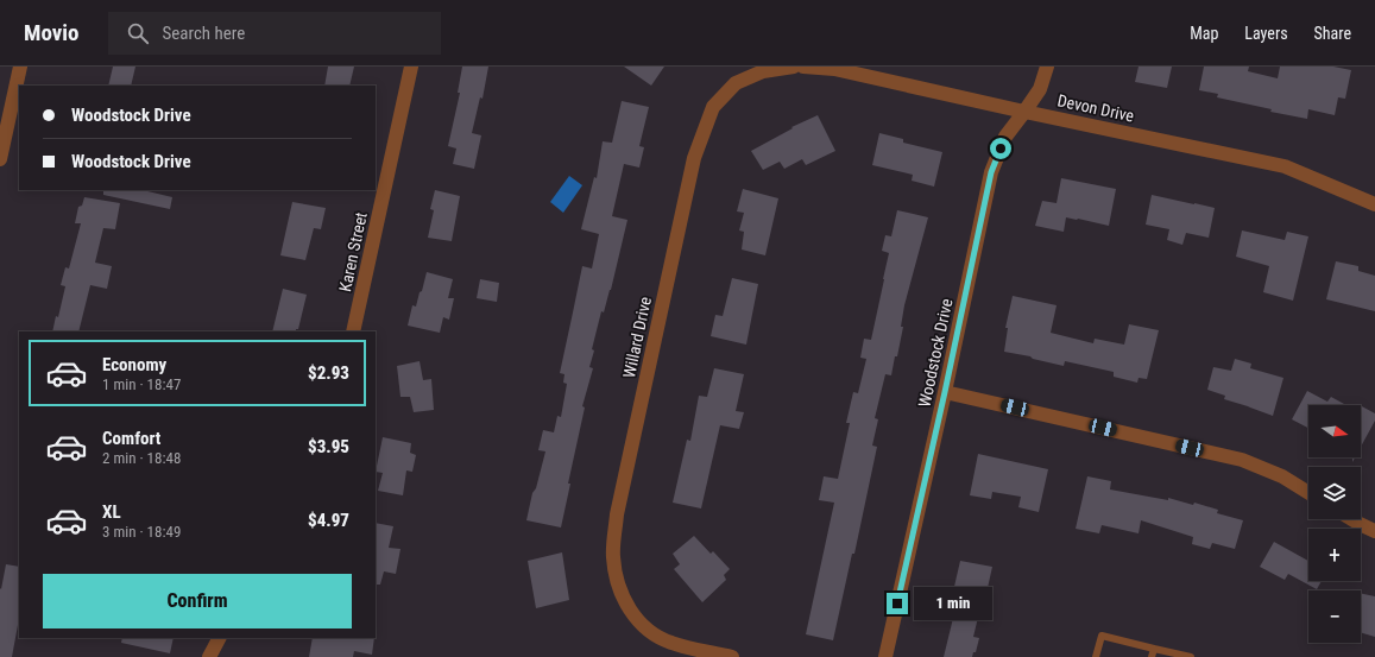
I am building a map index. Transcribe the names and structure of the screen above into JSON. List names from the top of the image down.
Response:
{
  "streets": {
    "street": [
      "Devon Drive",
      "Karen Street",
      "Willard Drive",
      "Woodstock Drive"
    ]
  },
  "crossings": [
    ["Devon Drive", "Woodstock Drive"]
  ],
  "north": "right",
  "page": {
    "header": "Movio",
    "search": "Search here",
    "nav": ["Map", "Layers", "Share"],
    "banner": ["Woodstock Drive", "Woodstock Drive"],
    "list": [
      {
        "name": "Economy",
        "note": "1 min · 18:47",
        "value": "$2.93"
      },
      {
        "name": "Comfort",
        "note": "2 min · 18:48",
        "value": "$3.95"
      },
      {
        "name": "XL",
        "note": "3 min · 18:49",
        "value": "$4.97"
      }
    ],
    "map_buttons": ["+", "−"],
    "buttons": "Confirm",
    "bubble": "1 min"
  }
}
